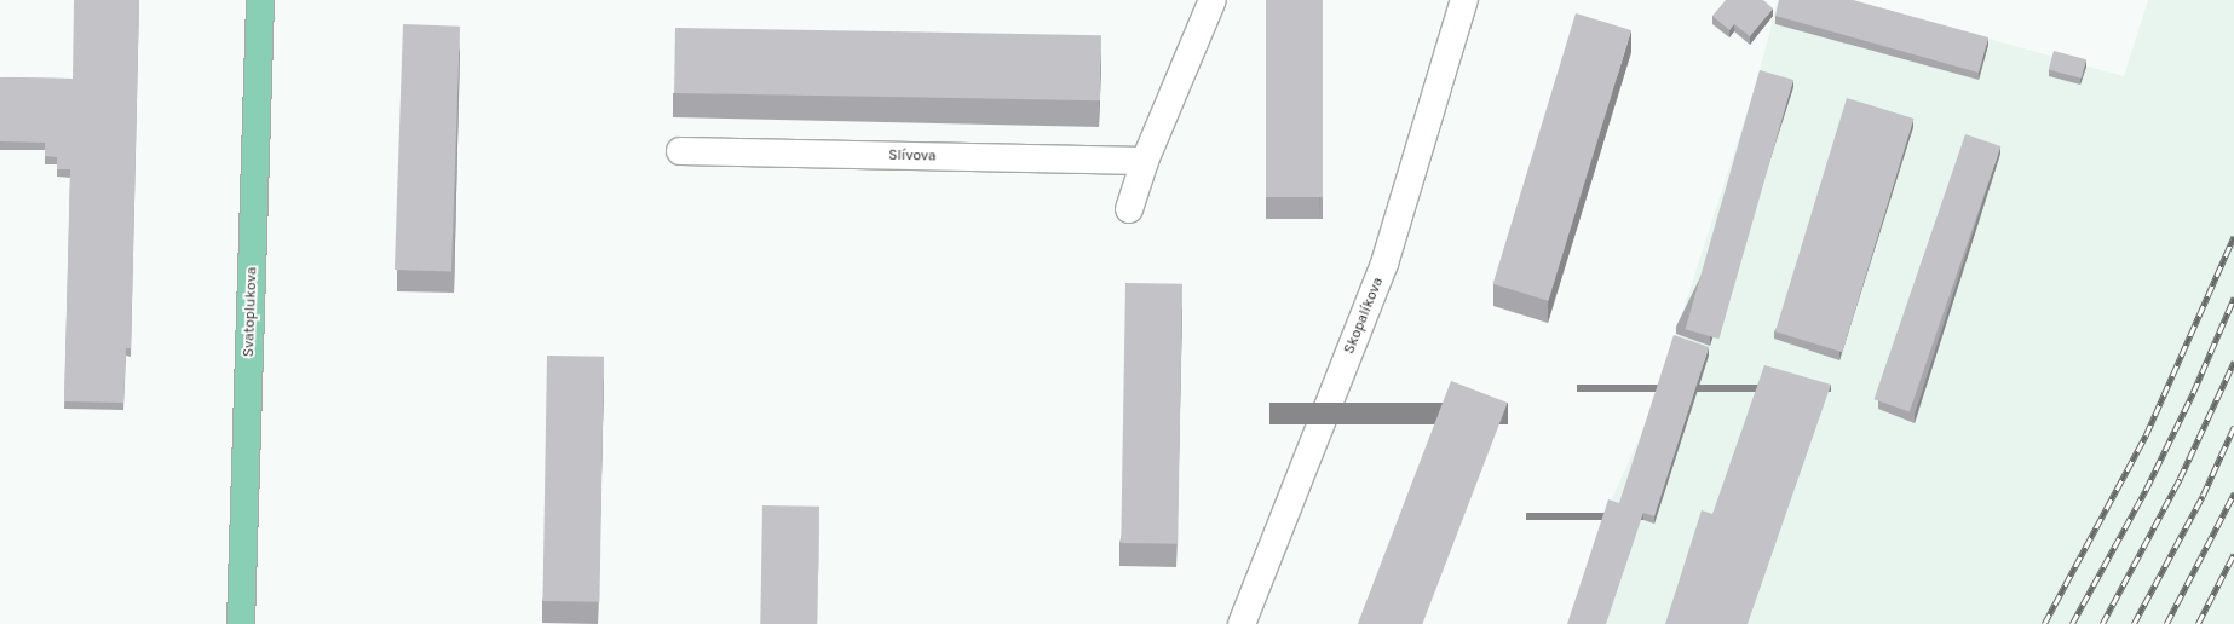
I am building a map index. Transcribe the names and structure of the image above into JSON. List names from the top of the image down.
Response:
{
  "streets": {
    "main road": ["Svatoplukova"],
    "street": ["Slívova", "Skopalíkova"]
  }
}
